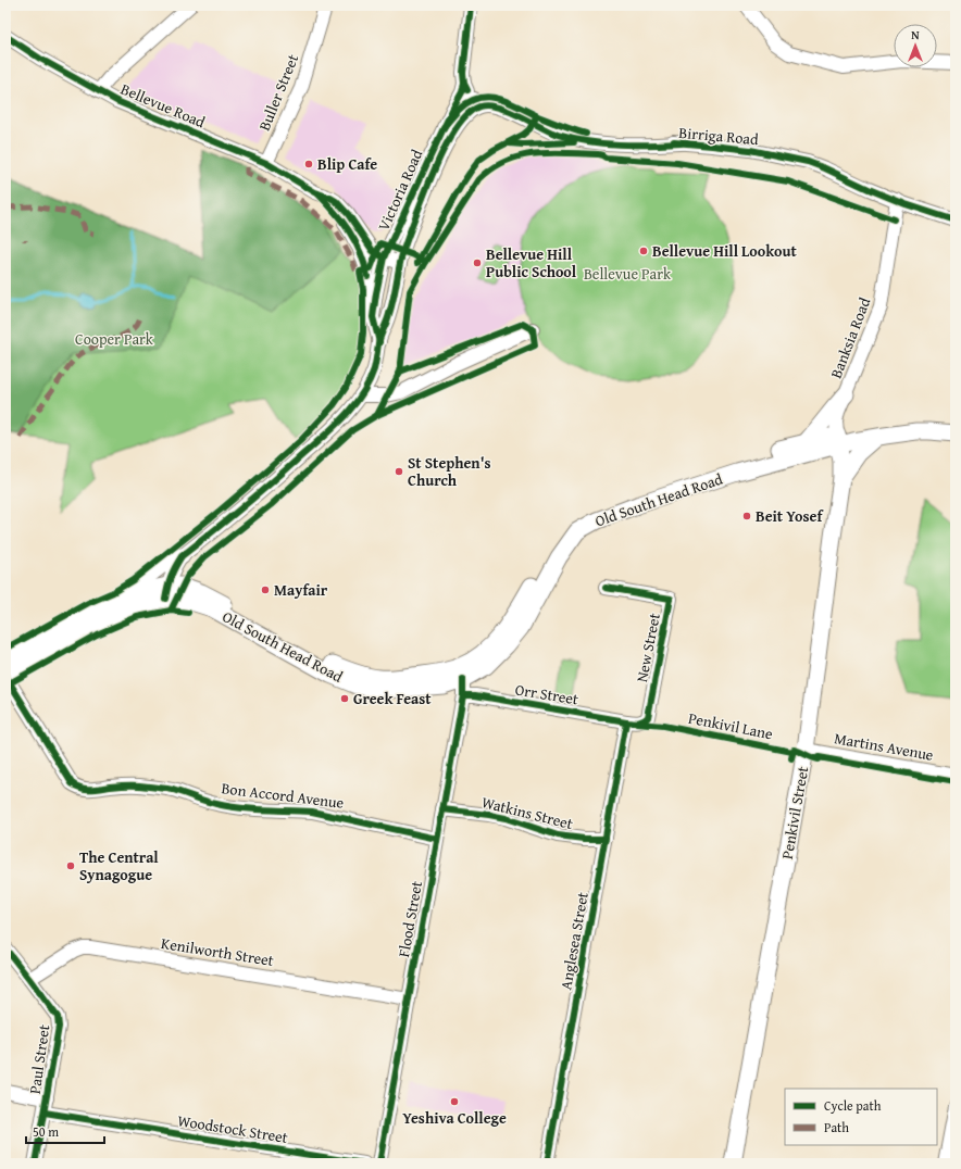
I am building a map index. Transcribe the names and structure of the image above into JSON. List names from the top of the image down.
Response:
{
  "streets": {
    "main road": ["Old South Head Road", "Penkivil Street"],
    "street": [
      "Buller Street",
      "Bellevue Road",
      "Birriga Road",
      "Victoria Road",
      "Banksia Road",
      "New Street",
      "Orr Street",
      "Martins Avenue",
      "Bon Accord Avenue",
      "Watkins Street",
      "Flood Street",
      "Anglesea Street",
      "Kenilworth Street",
      "Paul Street",
      "Woodstock Street"
    ],
    "cycle path": ["Penkivil Lane"]
  },
  "crossings": [
    ["Buller Street", "Bellevue Road"],
    ["Bellevue Road", "Victoria Road"],
    ["Birriga Road", "Victoria Road"],
    ["Birriga Road", "Banksia Road"],
    ["Victoria Road", "Old South Head Road"],
    ["Banksia Road", "Old South Head Road"],
    ["Banksia Road", "Penkivil Street"],
    ["Old South Head Road", "Bon Accord Avenue"],
    ["Old South Head Road", "Penkivil Street"],
    ["Old South Head Road", "Flood Street"],
    ["New Street", "Orr Street"],
    ["New Street", "Anglesea Street"],
    ["Orr Street", "Flood Street"],
    ["Orr Street", "Anglesea Street"],
    ["Martins Avenue", "Penkivil Street"],
    ["Bon Accord Avenue", "Flood Street"],
    ["Watkins Street", "Flood Street"],
    ["Watkins Street", "Anglesea Street"],
    ["Flood Street", "Kenilworth Street"],
    ["Kenilworth Street", "Paul Street"],
    ["Paul Street", "Woodstock Street"]
  ],
  "parks": ["Bellevue Park", "Cooper Park"],
  "places": [
    "Blip Cafe",
    "Bellevue Hill Lookout",
    "Bellevue Hill Public School",
    "St Stephen's Church",
    "Beit Yosef",
    "Mayfair",
    "Greek Feast",
    "The Central Synagogue",
    "Yeshiva College"
  ],
  "legend": ["Cycle path", "Path"],
  "scale_bar": "50 m",
  "north": "top"
}
